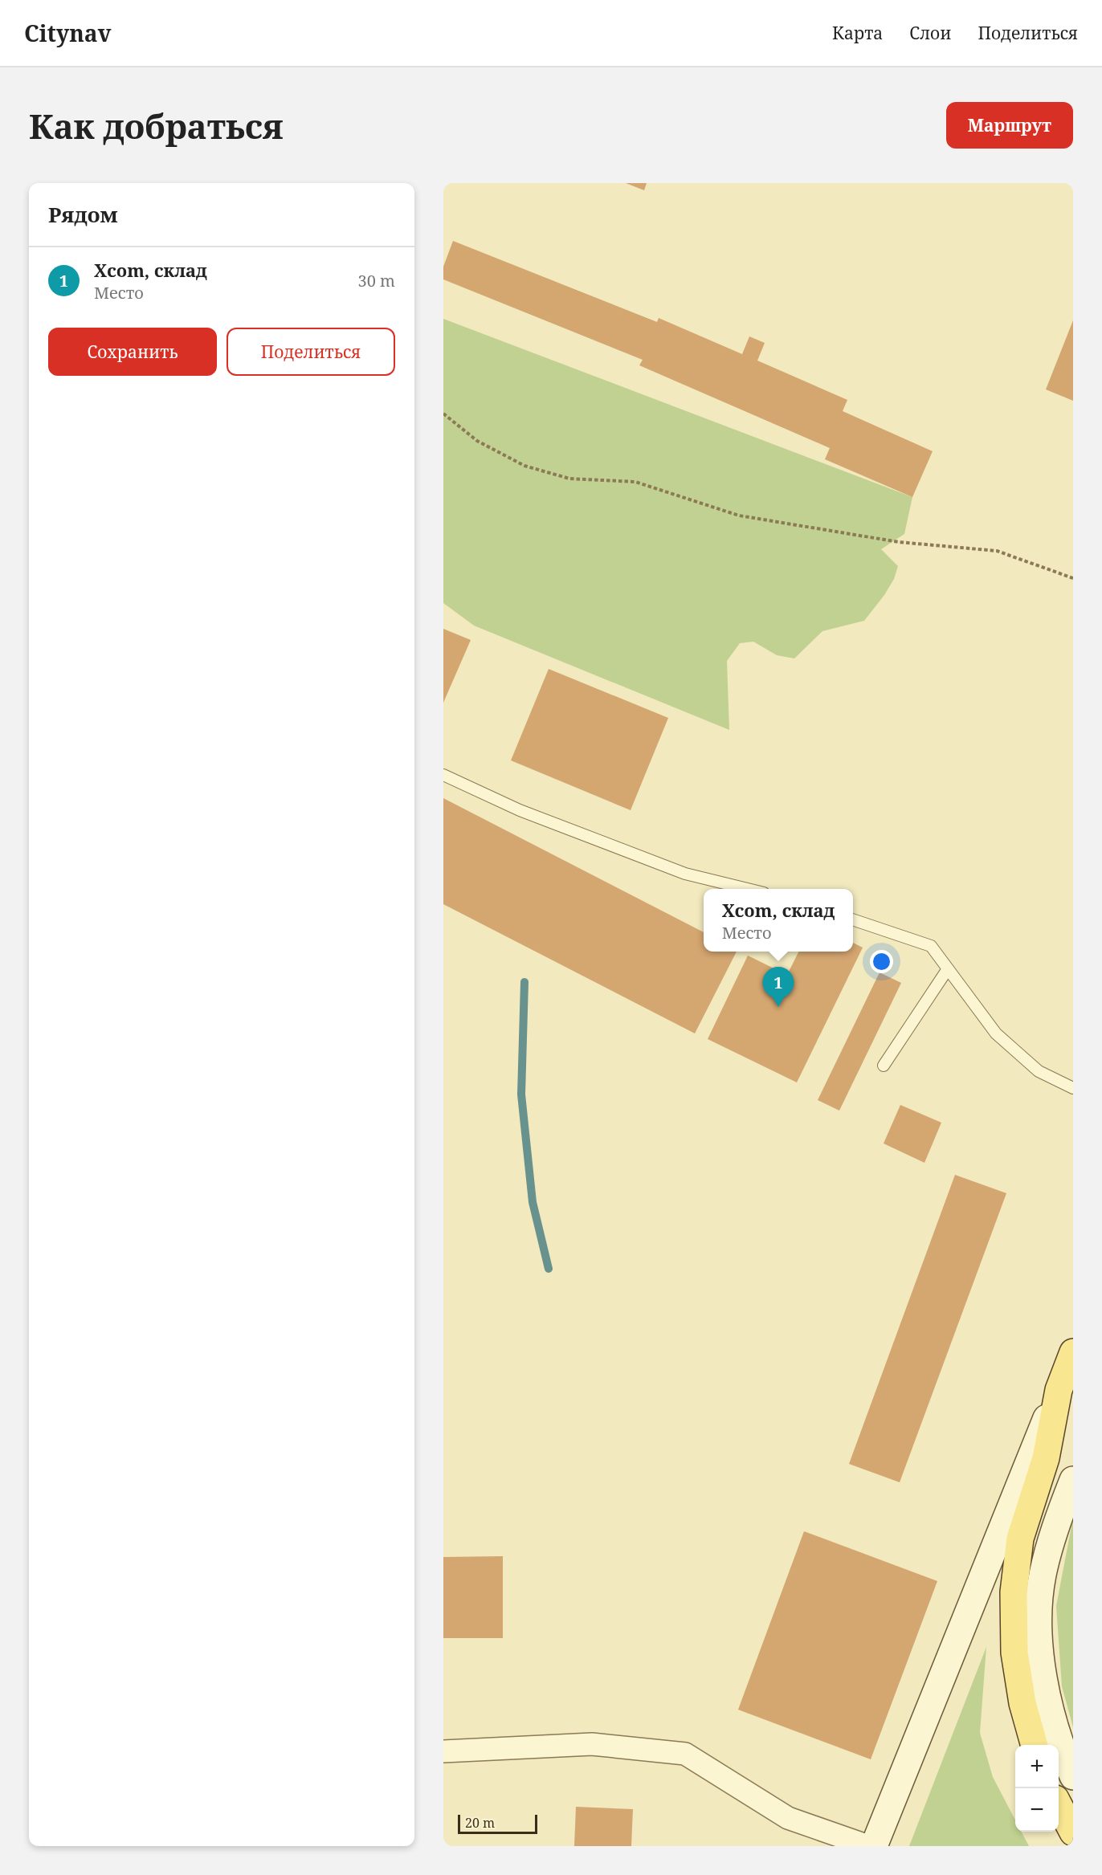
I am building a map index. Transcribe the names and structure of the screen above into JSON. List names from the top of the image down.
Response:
{
  "scale_bar": "20 m",
  "page": {
    "header": "Citynav",
    "nav": ["Карта", "Слои", "Поделиться"],
    "buttons": [
      "Маршрут",
      ["Сохранить", "Поделиться"]
    ],
    "title": "Как добраться",
    "heading": "Рядом",
    "list": [
      {
        "mark": "1",
        "name": "Xсom, склад",
        "note": "Место",
        "value": "30 m"
      }
    ],
    "popup": ["Xсom, склад", "Место"],
    "pins": "1",
    "map_buttons": ["+", "−"],
    "scale": "20 m"
  }
}
